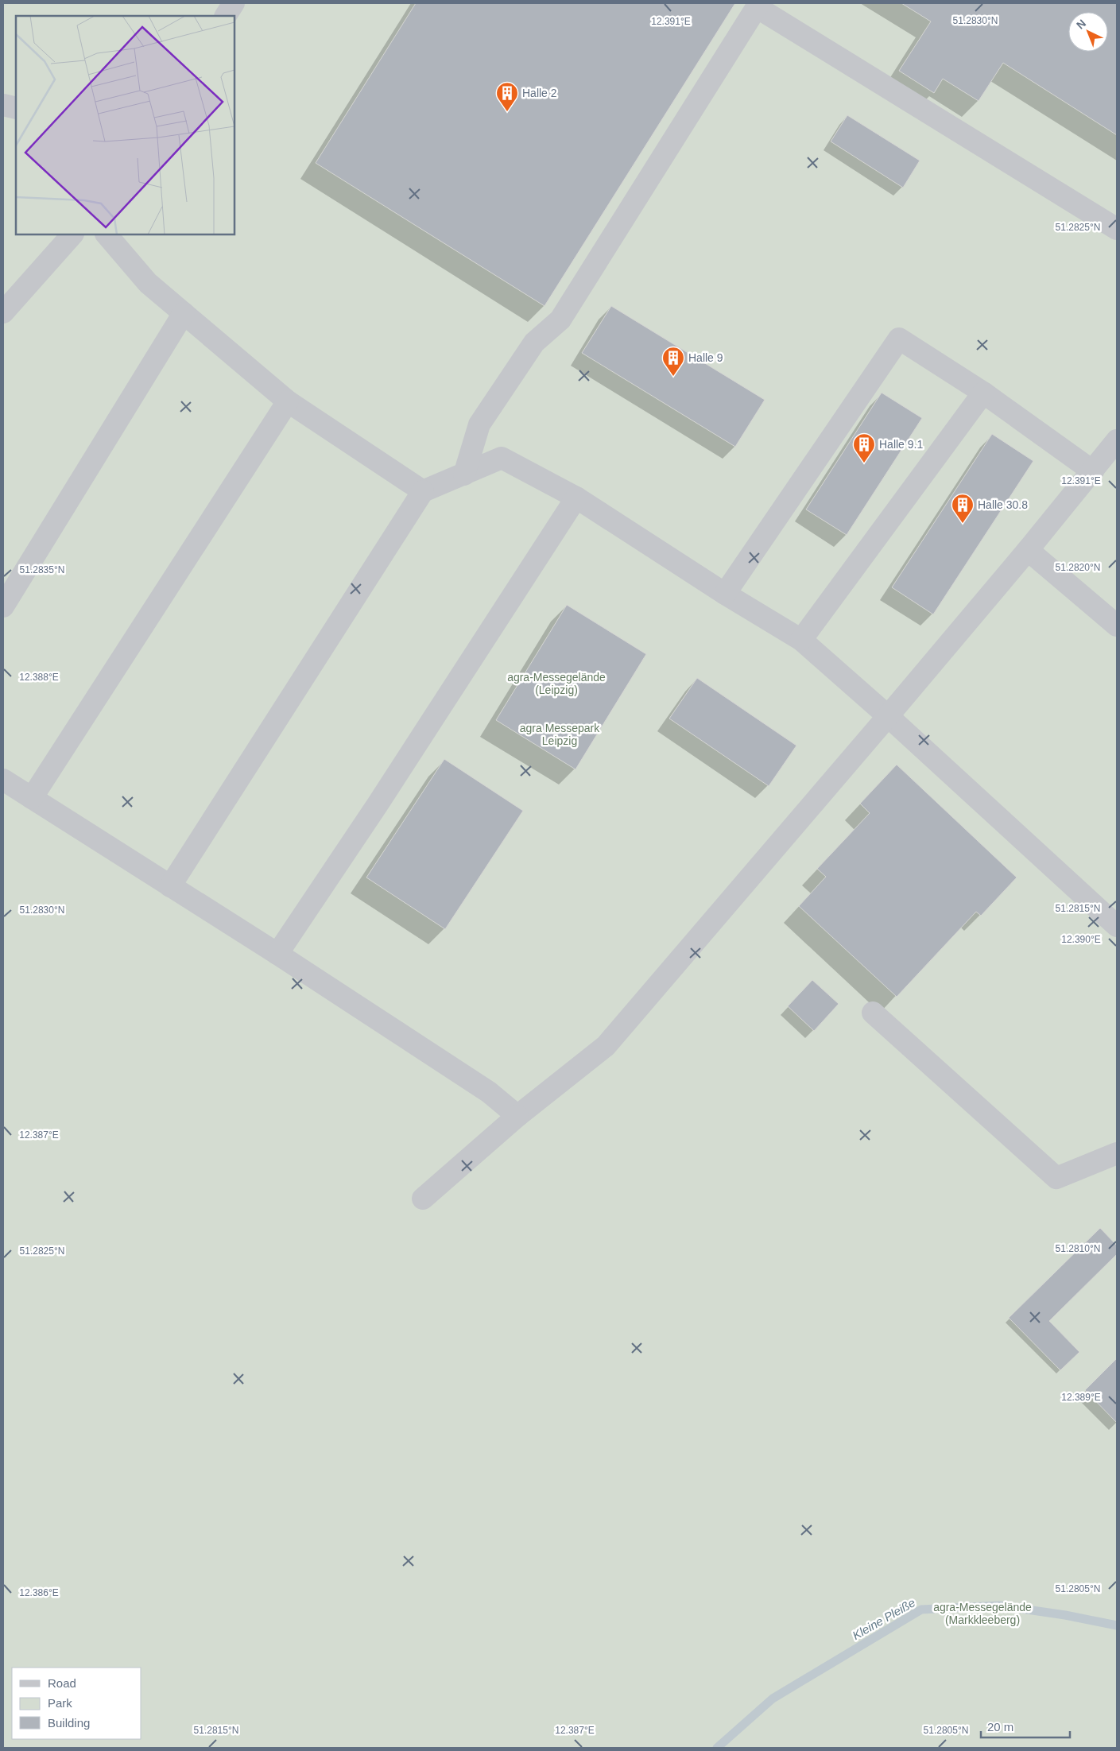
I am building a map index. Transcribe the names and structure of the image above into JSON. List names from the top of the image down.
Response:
{
  "water": ["Kleine Pleiße"],
  "parks": ["agra-Messegelände (Leipzig)", "agra Messepark Leipzig", "agra-Messegelände (Markkleeberg)"],
  "places": {
    "building": [
      "Halle 2",
      "Halle 9",
      "Halle 9.1",
      "Halle 30.8"
    ]
  },
  "legend": ["Road", "Park", "Building"],
  "scale_bar": "20 m",
  "north": "top left",
  "coordinates": [
    "51.2830°N",
    "12.391°E",
    "51.2825°N",
    "51.2820°N",
    "51.2835°N",
    "12.388°E",
    "51.2815°N",
    "12.390°E",
    "12.387°E",
    "51.2810°N",
    "12.389°E",
    "51.2805°N",
    "12.386°E"
  ]
}
